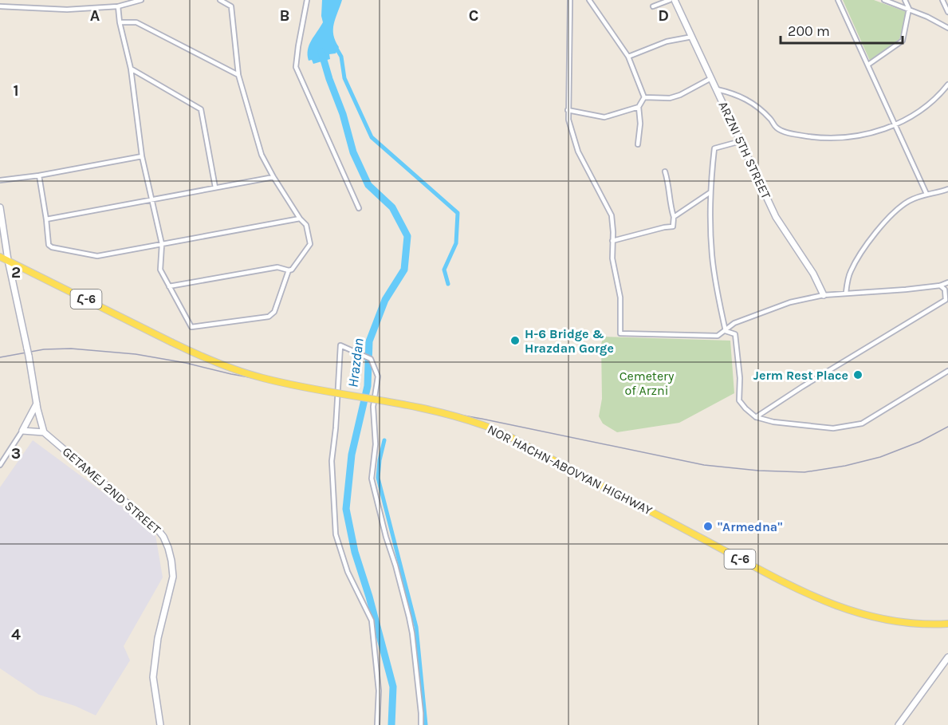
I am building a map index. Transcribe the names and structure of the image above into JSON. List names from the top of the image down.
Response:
{
  "streets": {
    "main road": ["Հ-6", "NOR HACHN-ABOVYAN HIGHWAY"],
    "street": ["ARZNI 5TH STREET", "GETAMEJ 2ND STREET"]
  },
  "water": ["Hrazdan"],
  "parks": ["Cemetery of Arzni"],
  "places": ["H-6 Bridge & Hrazdan Gorge", "Jerm Rest Place", "\"Armedna\""],
  "scale_bar": "200 m",
  "grid": {
    "columns": [
      "A",
      "B",
      "C",
      "D"
    ],
    "rows": [
      "1",
      "2",
      "3",
      "4"
    ]
  }
}
